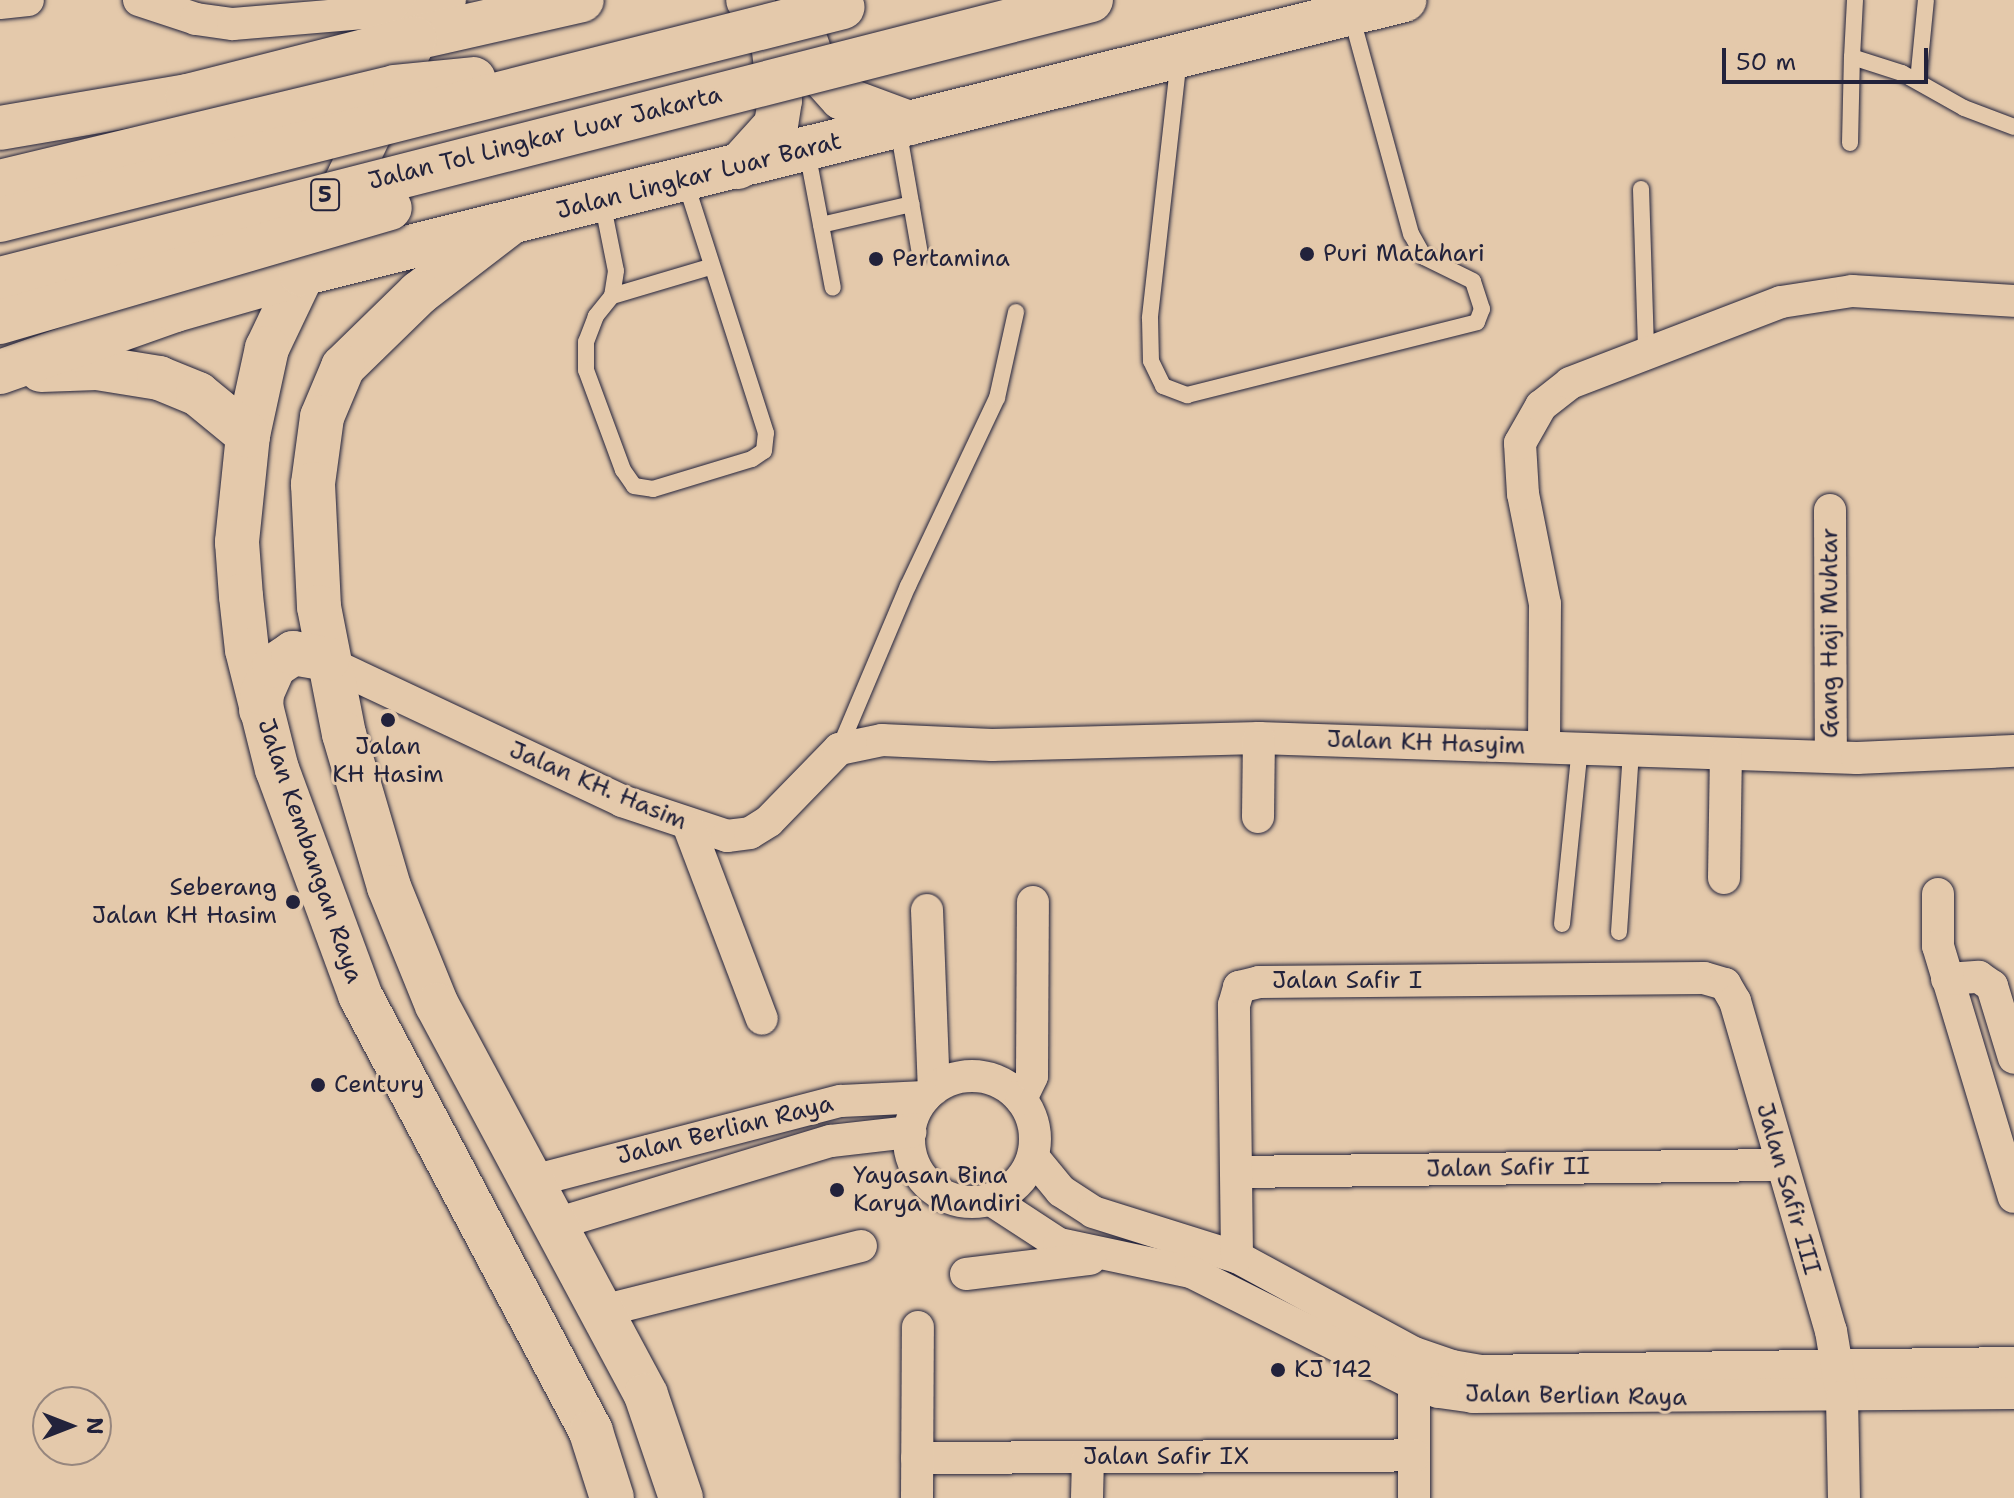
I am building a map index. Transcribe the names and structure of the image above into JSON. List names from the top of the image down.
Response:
{
  "streets": {
    "main road": [
      "Jalan Tol Lingkar Luar Jakarta",
      "Jalan Lingkar Luar Barat",
      "5",
      "Jalan Kembangan Raya"
    ],
    "street": [
      "Gang Haji Muhtar",
      "Jalan KH Hasyim",
      "Jalan KH. Hasim",
      "Jalan Safir I",
      "Jalan Berlian Raya",
      "Jalan Safir II",
      "Jalan Safir III",
      "Jalan Safir IX"
    ]
  },
  "crossings": [
    ["Jalan Lingkar Luar Barat", "Jalan Kembangan Raya"],
    ["Gang Haji Muhtar", "Jalan KH Hasyim"],
    ["Jalan KH Hasyim", "Jalan KH. Hasim"],
    ["Jalan Safir I", "Jalan Berlian Raya"],
    ["Jalan Safir I", "Jalan Safir II"],
    ["Jalan Safir I", "Jalan Safir III"],
    ["Jalan Berlian Raya", "Jalan Safir III"],
    ["Jalan Safir II", "Jalan Safir III"]
  ],
  "places": [
    "Puri Matahari",
    "Pertamina",
    "Jalan KH Hasim",
    "Seberang Jalan KH Hasim",
    "Century",
    "Yayasan Bina Karya Mandiri",
    "KJ 142"
  ],
  "scale_bar": "50 m",
  "north": "right"
}
